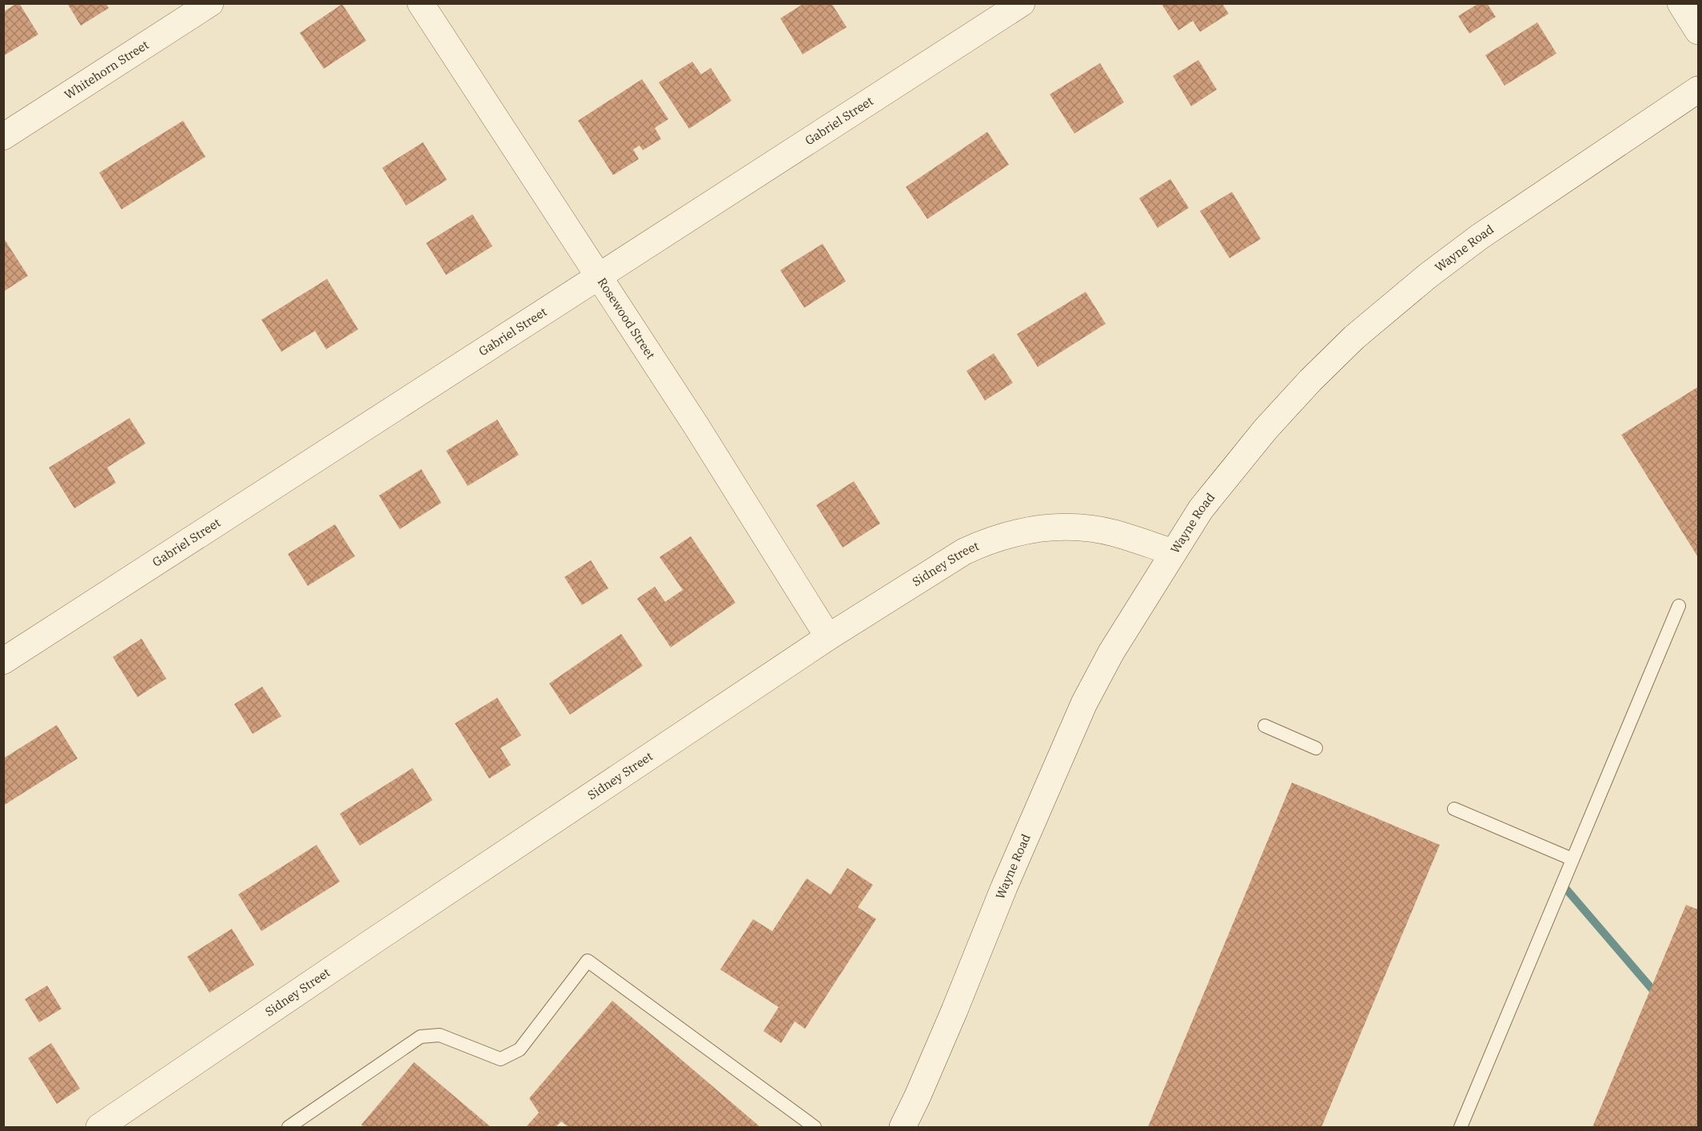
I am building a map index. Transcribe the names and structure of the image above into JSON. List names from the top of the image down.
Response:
{
  "streets": {
    "street": [
      "Whitehorn Street",
      "Gabriel Street",
      "Wayne Road",
      "Rosewood Street",
      "Sidney Street"
    ]
  },
  "crossings": [
    ["Gabriel Street", "Rosewood Street"],
    ["Wayne Road", "Sidney Street"],
    ["Rosewood Street", "Sidney Street"]
  ]
}
